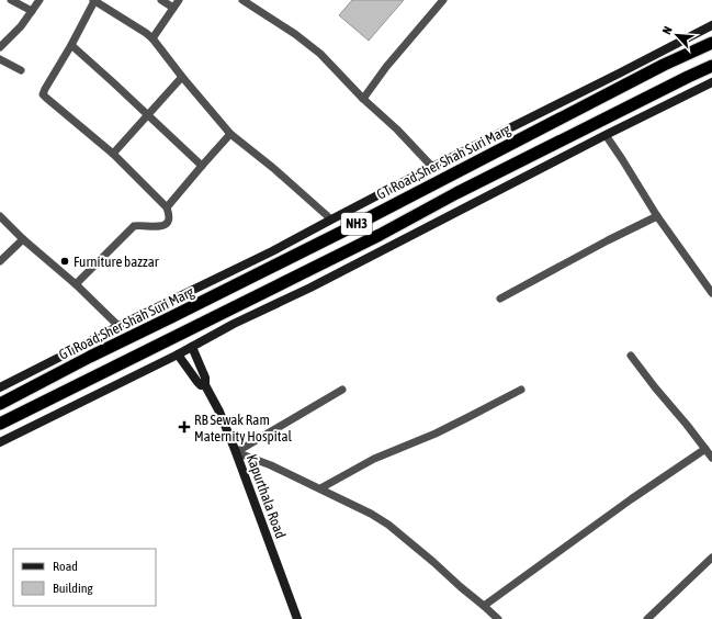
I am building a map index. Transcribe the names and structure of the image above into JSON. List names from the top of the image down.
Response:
{
  "streets": {
    "highway": ["GT Road;Sher Shah Suri Marg", "NH3"],
    "main road": ["Kapurthala Road"]
  },
  "places": {
    "other": ["Furniture bazzar"],
    "health": ["RB Sewak Ram Maternity Hospital"]
  },
  "legend": ["Road", "Building"],
  "north": "top left"
}
